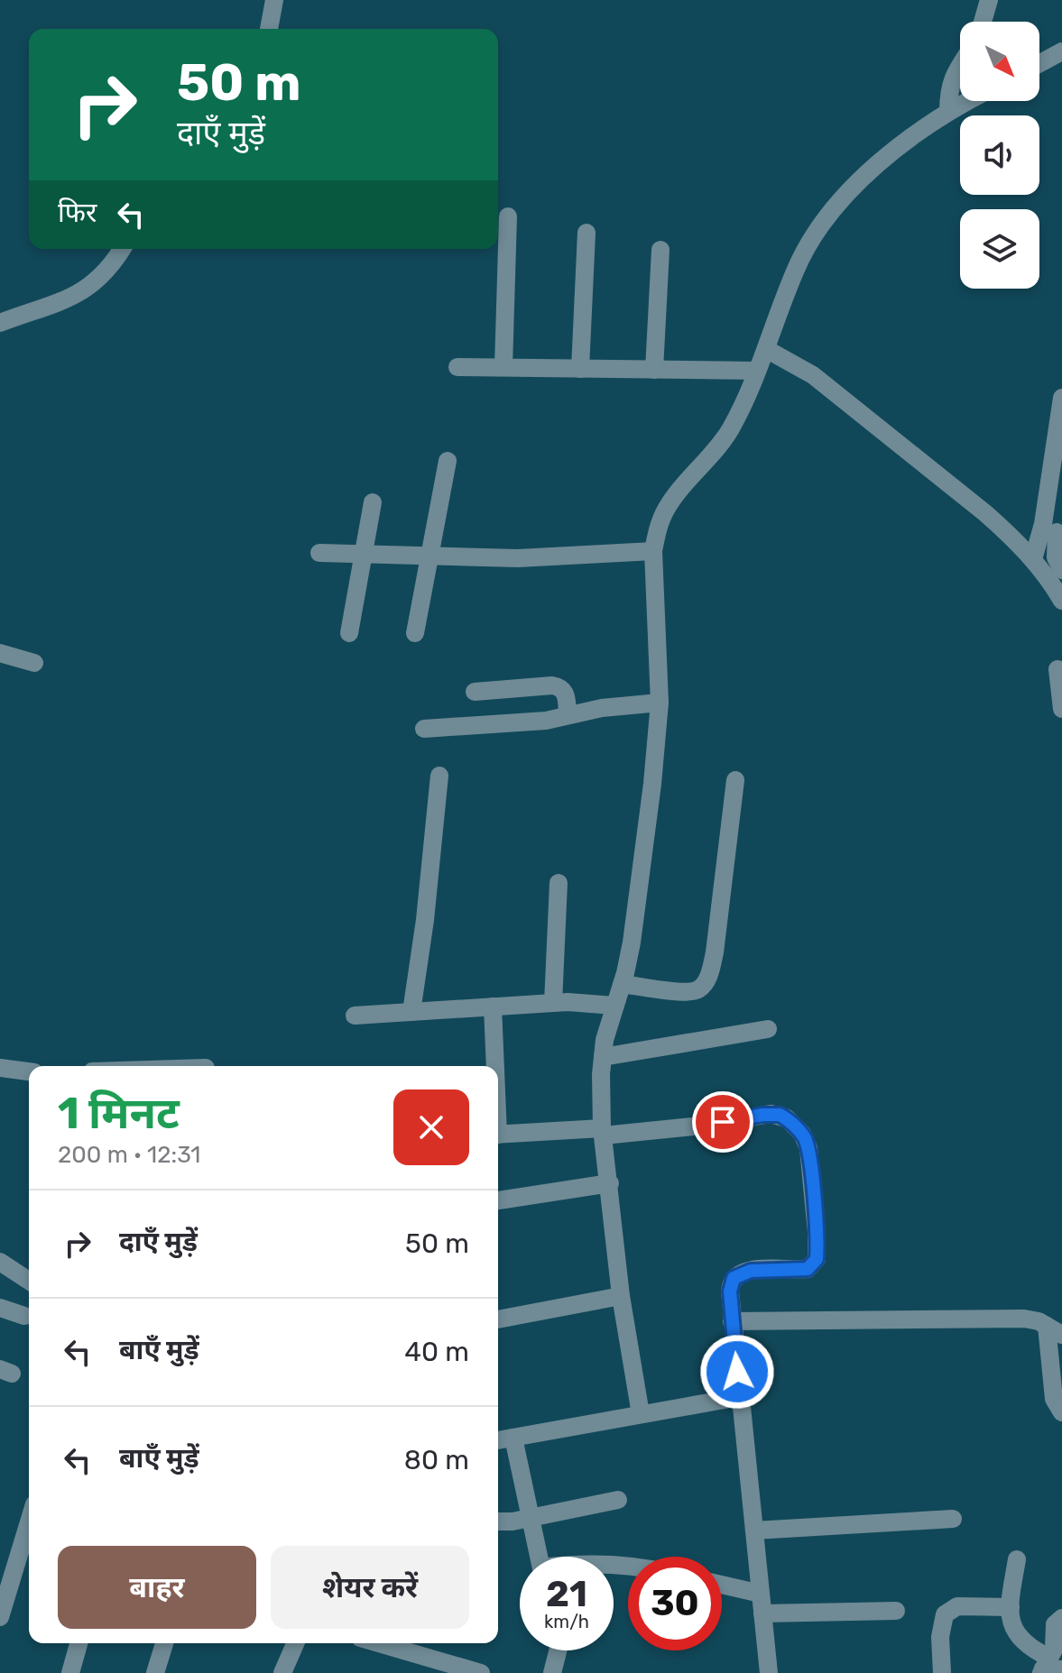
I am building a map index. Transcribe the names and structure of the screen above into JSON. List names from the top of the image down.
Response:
{
  "north": "bottom right",
  "page": {
    "turn": ["50 m", "दाएँ मुड़ें"],
    "then": "फिर",
    "heading": ["1 मिनट", "200 m · 12:31"],
    "list": [
      {
        "name": "दाएँ मुड़ें",
        "value": "50 m"
      },
      {
        "name": "बाएँ मुड़ें",
        "value": "40 m"
      },
      {
        "name": "बाएँ मुड़ें",
        "value": "80 m"
      }
    ],
    "buttons": ["बाहर", "शेयर करें"],
    "speed": "21 km/h",
    "limit": "30"
  }
}
